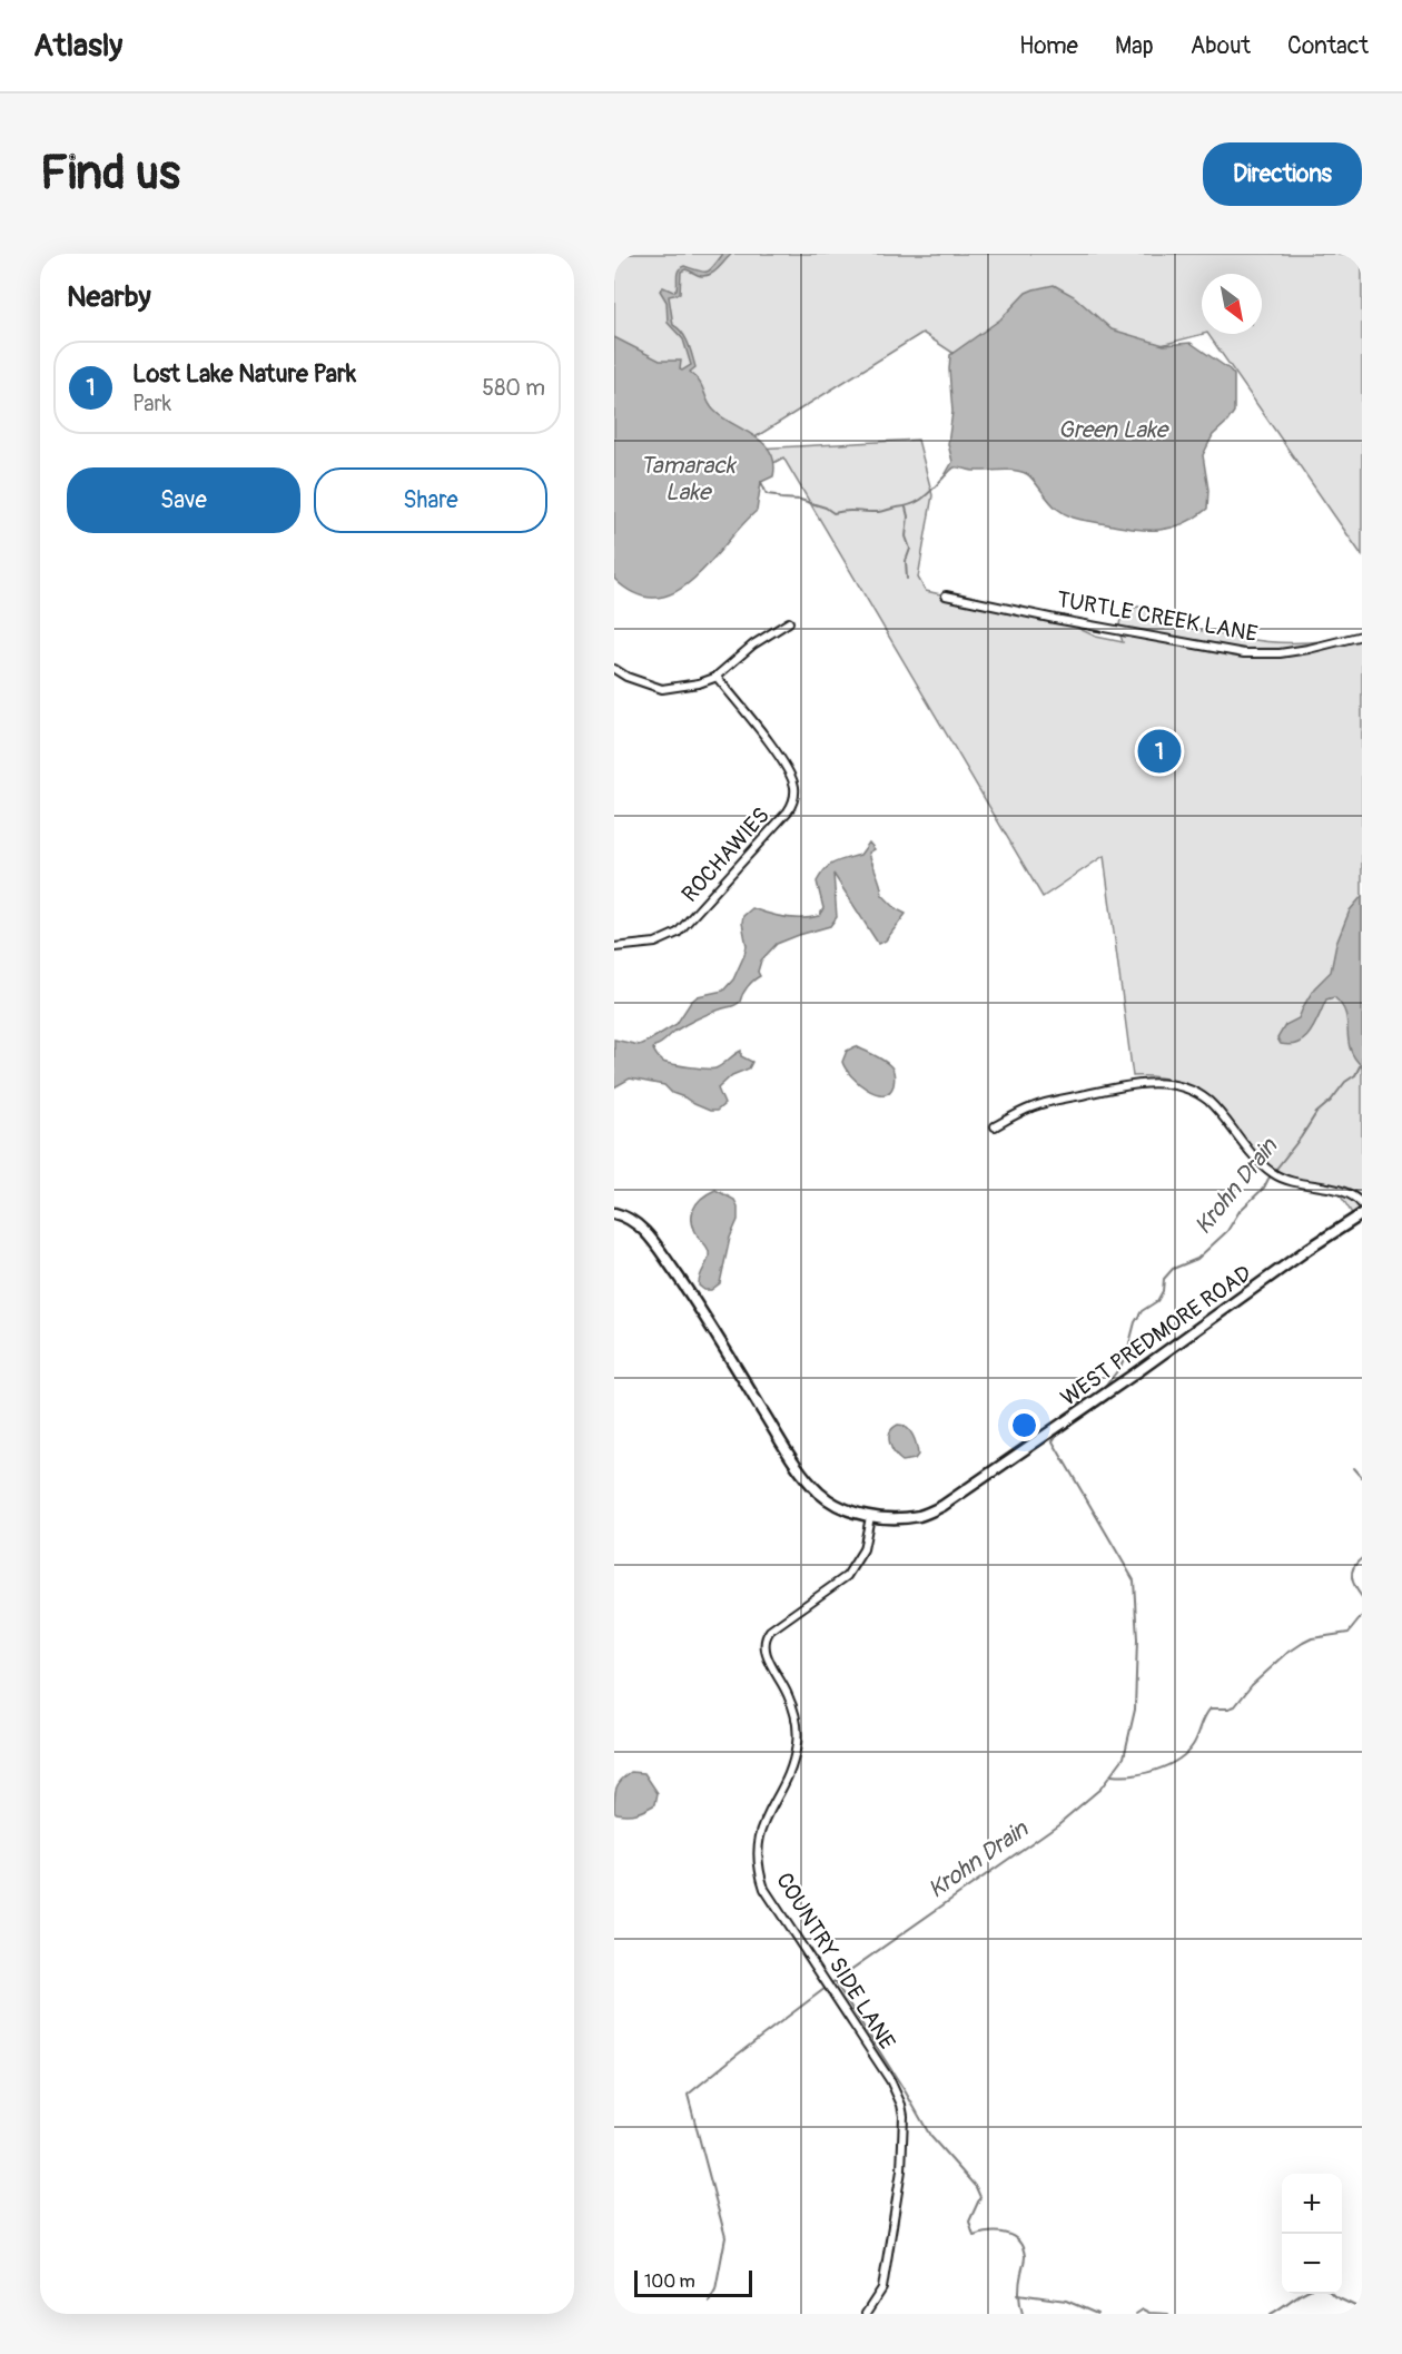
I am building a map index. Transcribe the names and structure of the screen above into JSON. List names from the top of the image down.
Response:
{
  "streets": {
    "street": [
      "TURTLE CREEK LANE",
      "ROCHAWIES",
      "WEST PREDMORE ROAD",
      "COUNTRY SIDE LANE"
    ]
  },
  "crossings": [
    ["WEST PREDMORE ROAD", "COUNTRY SIDE LANE"]
  ],
  "water": ["Green Lake", "Tamarack Lake", "Krohn Drain"],
  "scale_bar": "100 m",
  "north": "bottom right",
  "page": {
    "header": "Atlasly",
    "nav": [
      "Home",
      "Map",
      "About",
      "Contact"
    ],
    "buttons": [
      "Directions",
      ["Save", "Share"]
    ],
    "title": "Find us",
    "heading": "Nearby",
    "list": [
      {
        "mark": "1",
        "name": "Lost Lake Nature Park",
        "note": "Park",
        "value": "580 m"
      }
    ],
    "pins": "1",
    "map_buttons": ["+", "−"],
    "scale": "100 m"
  }
}
